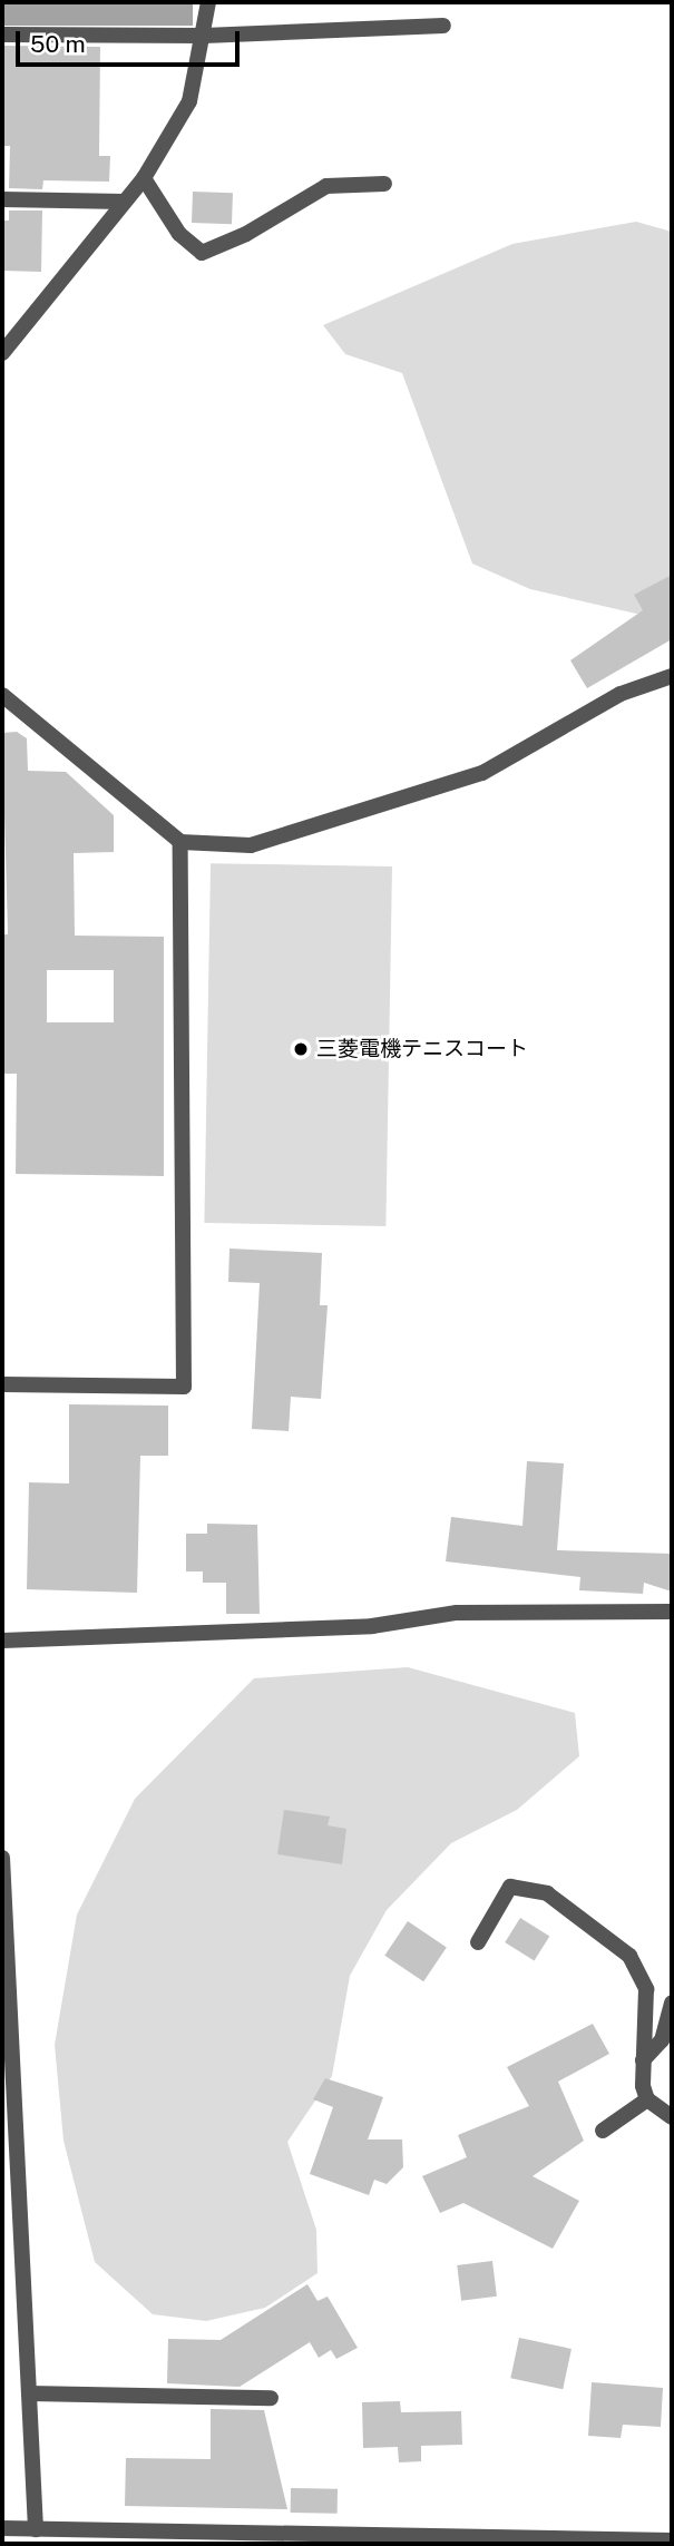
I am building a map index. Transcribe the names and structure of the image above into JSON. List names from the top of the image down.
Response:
{
  "places": ["三菱電機テニスコート"],
  "scale_bar": "50 m"
}
